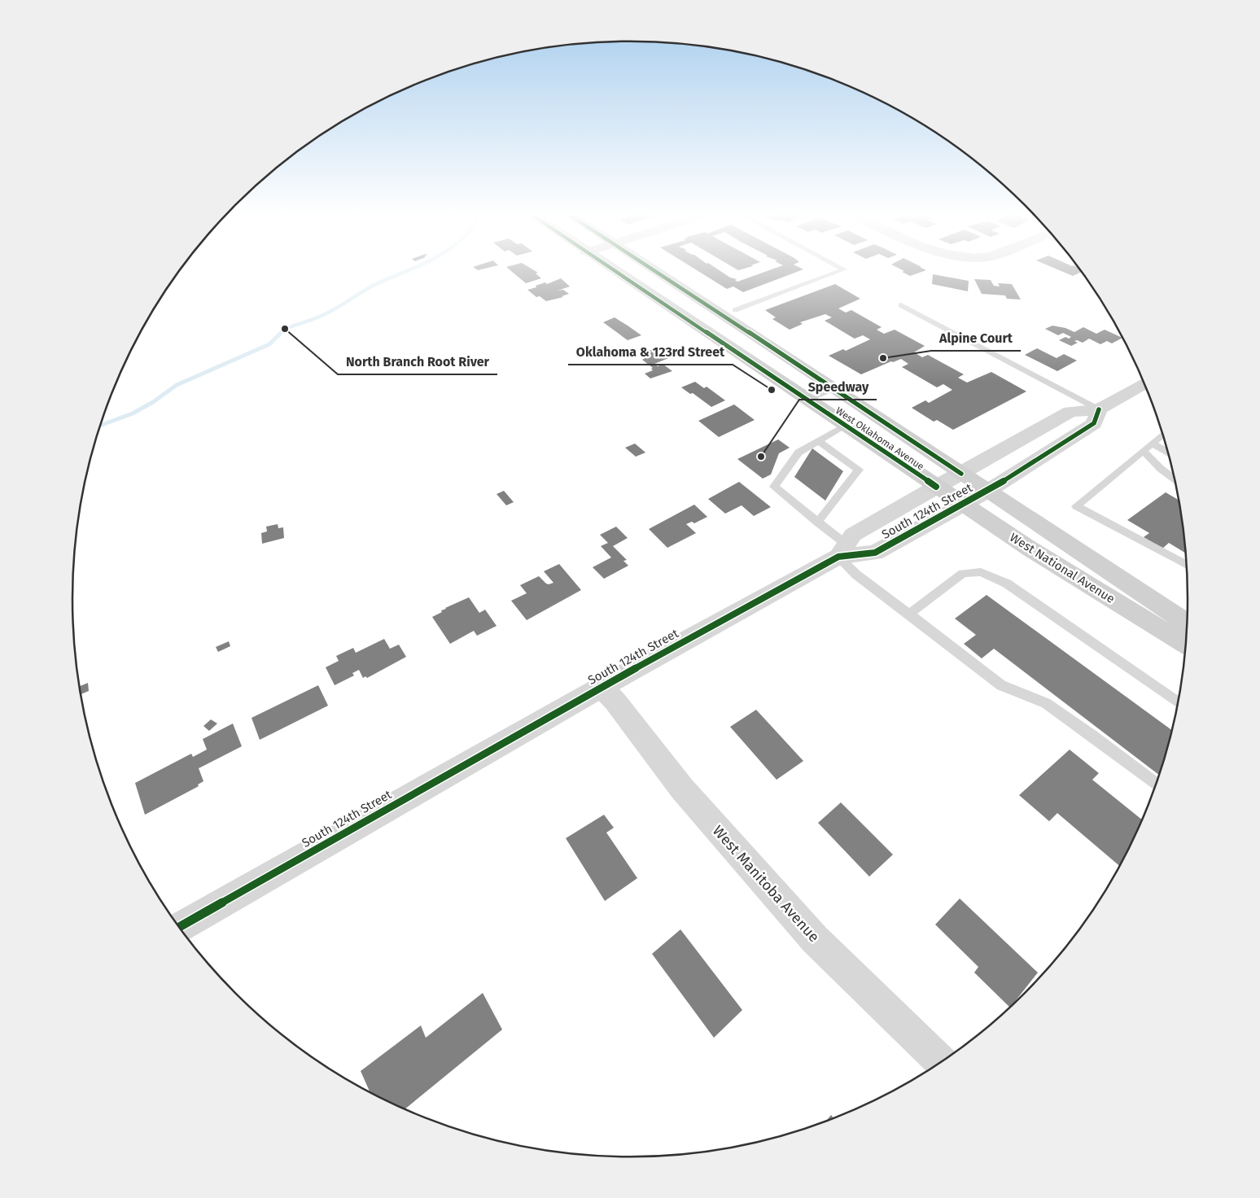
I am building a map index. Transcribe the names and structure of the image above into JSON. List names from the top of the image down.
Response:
{
  "streets": {
    "main road": ["West Oklahoma Avenue", "West National Avenue"],
    "street": ["South 124th Street", "West Manitoba Avenue"]
  },
  "crossings": [
    ["West Oklahoma Avenue", "South 124th Street"],
    ["West Oklahoma Avenue", "West National Avenue"],
    ["South 124th Street", "West National Avenue"],
    ["South 124th Street", "West Manitoba Avenue"]
  ],
  "places": [
    "North Branch Root River",
    "Alpine Court",
    "Oklahoma & 123rd Street",
    "Speedway"
  ]
}
